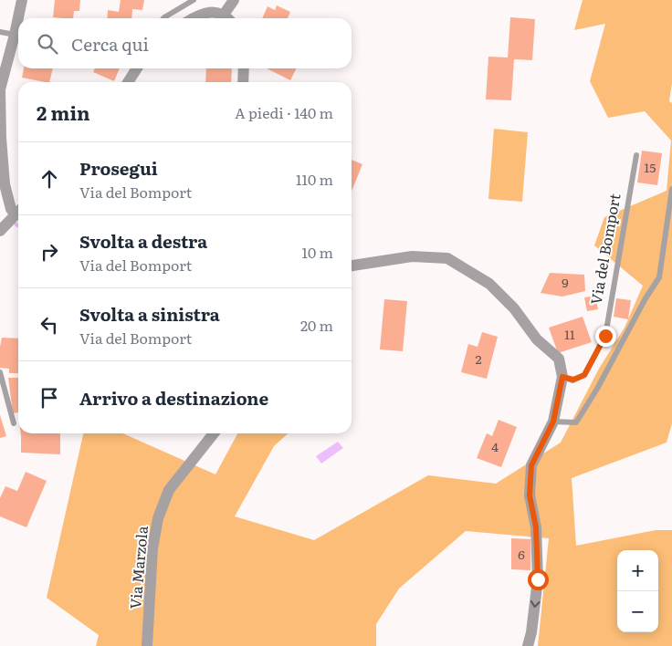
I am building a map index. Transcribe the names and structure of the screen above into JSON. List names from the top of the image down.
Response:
{
  "streets": {
    "street": ["Via Marzola"],
    "lane": ["Via del Bomport"]
  },
  "house_numbers": [
    "15",
    "9",
    "11",
    "2",
    "4",
    "6"
  ],
  "page": {
    "search": "Cerca qui",
    "heading": ["2 min", "A piedi · 140 m"],
    "list": [
      ["Prosegui", "Via del Bomport", "110 m"],
      ["Svolta a destra", "Via del Bomport", "10 m"],
      ["Svolta a sinistra", "Via del Bomport", "20 m"],
      "Arrivo a destinazione"
    ],
    "map_buttons": ["+", "−"]
  }
}
